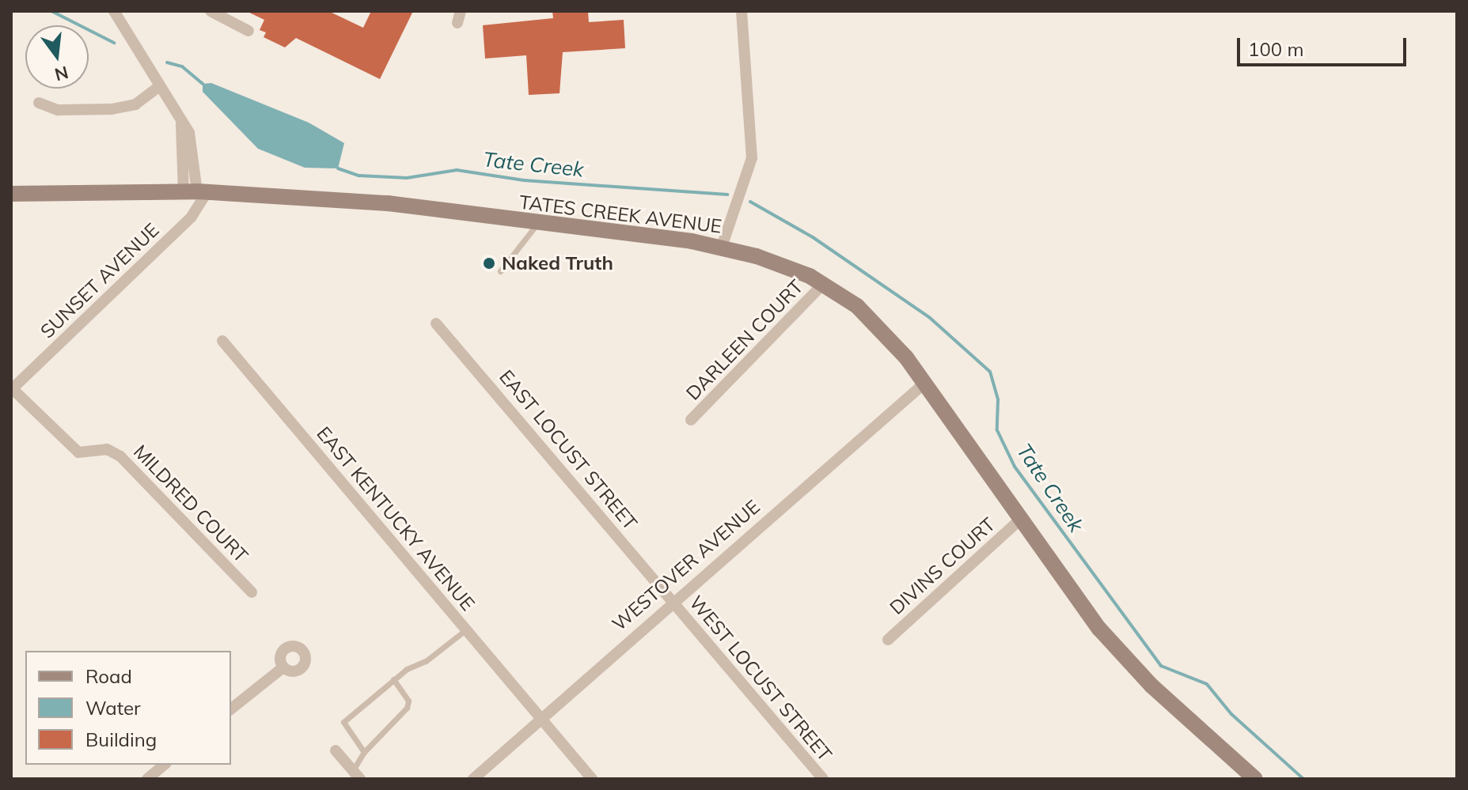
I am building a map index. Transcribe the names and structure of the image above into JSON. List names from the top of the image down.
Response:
{
  "streets": {
    "main road": ["TATES CREEK AVENUE"],
    "street": [
      "SUNSET AVENUE",
      "DARLEEN COURT",
      "EAST LOCUST STREET",
      "MILDRED COURT",
      "EAST KENTUCKY AVENUE",
      "WESTOVER AVENUE",
      "DIVINS COURT",
      "WEST LOCUST STREET"
    ]
  },
  "crossings": [
    ["TATES CREEK AVENUE", "SUNSET AVENUE"],
    ["TATES CREEK AVENUE", "DARLEEN COURT"],
    ["TATES CREEK AVENUE", "WESTOVER AVENUE"],
    ["TATES CREEK AVENUE", "DIVINS COURT"],
    ["SUNSET AVENUE", "MILDRED COURT"],
    ["EAST LOCUST STREET", "WESTOVER AVENUE"],
    ["EAST LOCUST STREET", "WEST LOCUST STREET"],
    ["EAST KENTUCKY AVENUE", "WESTOVER AVENUE"],
    ["WESTOVER AVENUE", "WEST LOCUST STREET"]
  ],
  "water": ["Tate Creek"],
  "places": ["Naked Truth"],
  "legend": ["Road", "Water", "Building"],
  "scale_bar": "100 m",
  "north": "bottom"
}
